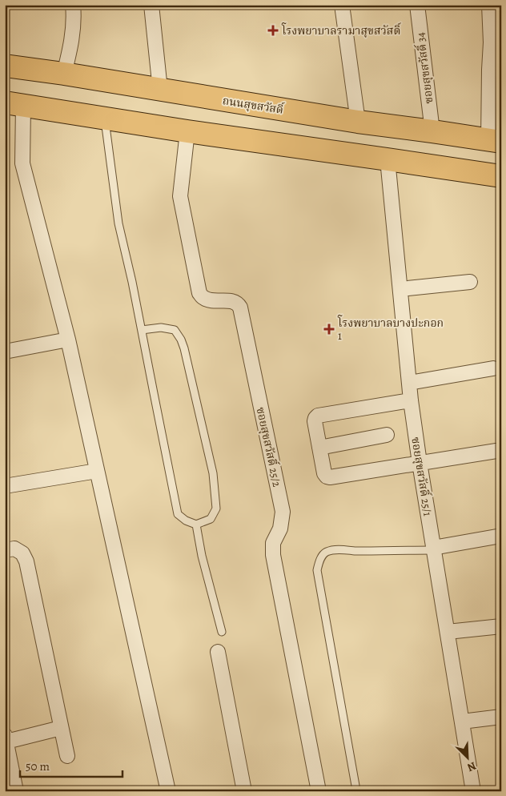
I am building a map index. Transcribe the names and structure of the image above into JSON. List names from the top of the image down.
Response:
{
  "streets": {
    "main road": ["ถนนสุขสวัสดิ์"],
    "street": ["ซอยสุขสวัสดิ์ 34", "ซอยสุขสวัสดิ์ 25/2", "ซอยสุขสวัสดิ์ 25/1"]
  },
  "crossings": [
    ["ซอยสุขสวัสดิ์ 34", "ถนนสุขสวัสดิ์"]
  ],
  "places": {
    "health": ["โรงพยาบาลรามาสุขสวัสดิ์", "โรงพยาบาลบางปะกอก 1"]
  },
  "scale_bar": "50 m",
  "north": "bottom right"
}
